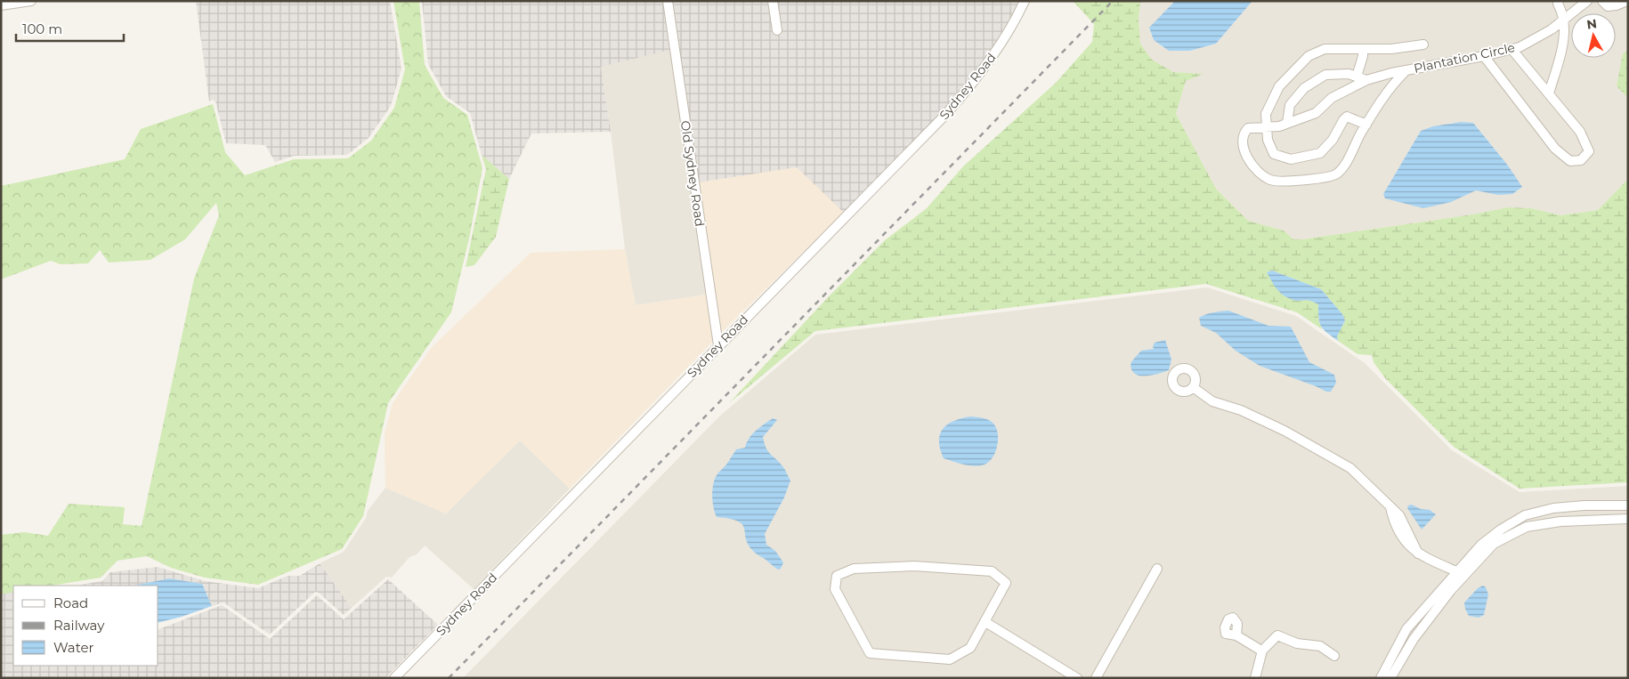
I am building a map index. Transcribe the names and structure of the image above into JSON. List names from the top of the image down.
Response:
{
  "streets": {
    "street": ["Plantation Circle", "Sydney Road", "Old Sydney Road"]
  },
  "crossings": [
    ["Sydney Road", "Old Sydney Road"]
  ],
  "legend": ["Road", "Railway", "Water"],
  "scale_bar": "100 m",
  "north": "top"
}
